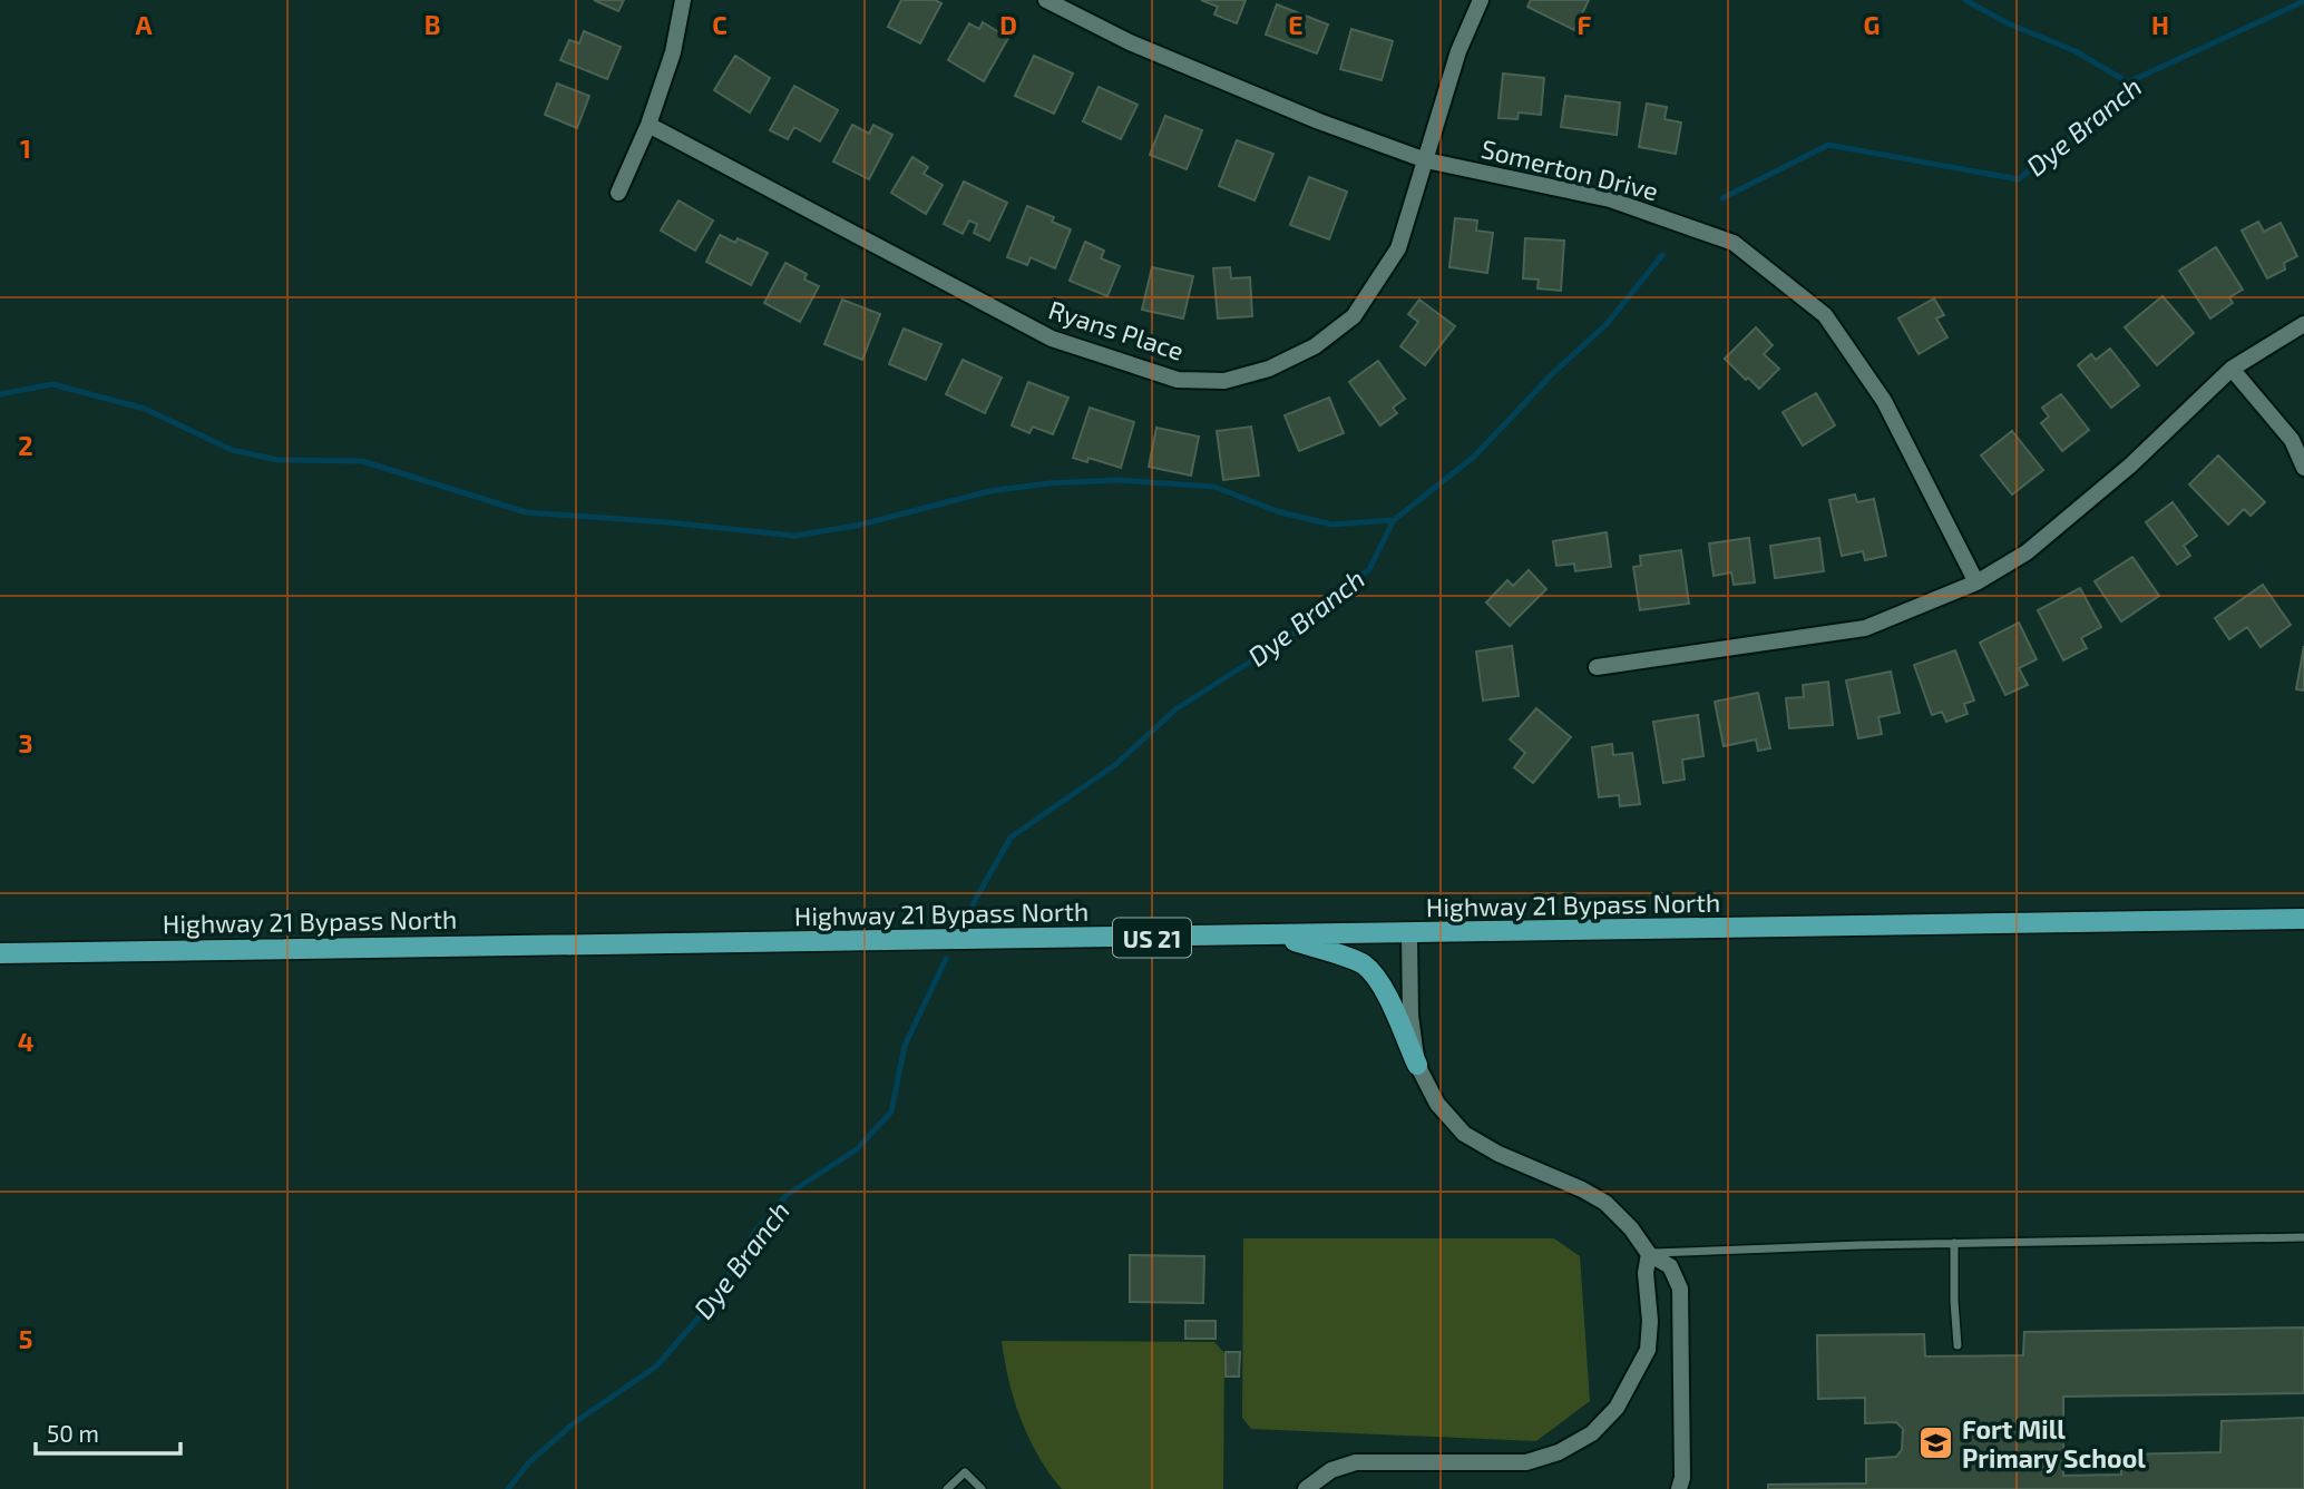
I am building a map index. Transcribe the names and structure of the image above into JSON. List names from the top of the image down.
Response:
{
  "streets": {
    "main road": ["Highway 21 Bypass North", "US 21"],
    "street": ["Somerton Drive", "Ryans Place"]
  },
  "crossings": [
    ["Somerton Drive", "Ryans Place"]
  ],
  "water": ["Dye Branch"],
  "places": {
    "school or university": ["Fort Mill Primary School"]
  },
  "scale_bar": "50 m",
  "grid": {
    "columns": [
      "A",
      "B",
      "C",
      "D",
      "E",
      "F",
      "G",
      "H"
    ],
    "rows": [
      "1",
      "2",
      "3",
      "4",
      "5"
    ]
  }
}
